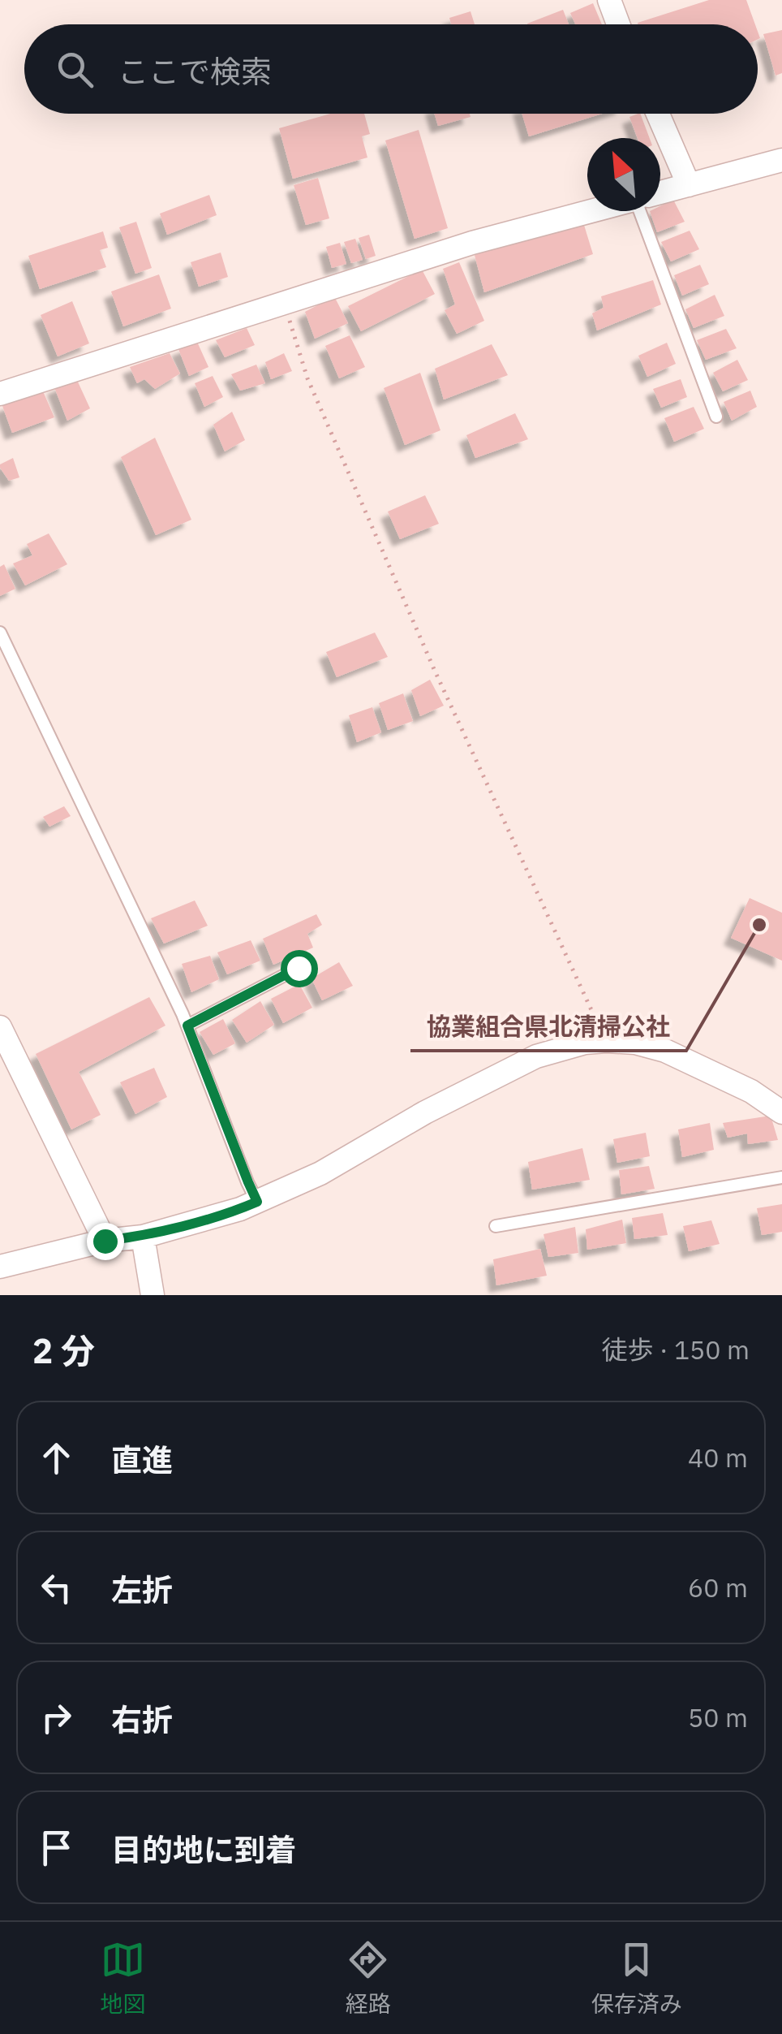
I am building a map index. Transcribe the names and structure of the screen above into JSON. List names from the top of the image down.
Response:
{
  "places": ["協業組合県北清掃公社"],
  "north": "top left",
  "page": {
    "search": "ここで検索",
    "heading": ["2 分", "徒歩 · 150 m"],
    "list": [
      ["直進", "40 m"],
      ["左折", "60 m"],
      ["右折", "50 m"],
      "目的地に到着"
    ],
    "nav": ["地図", "経路", "保存済み"]
  }
}
